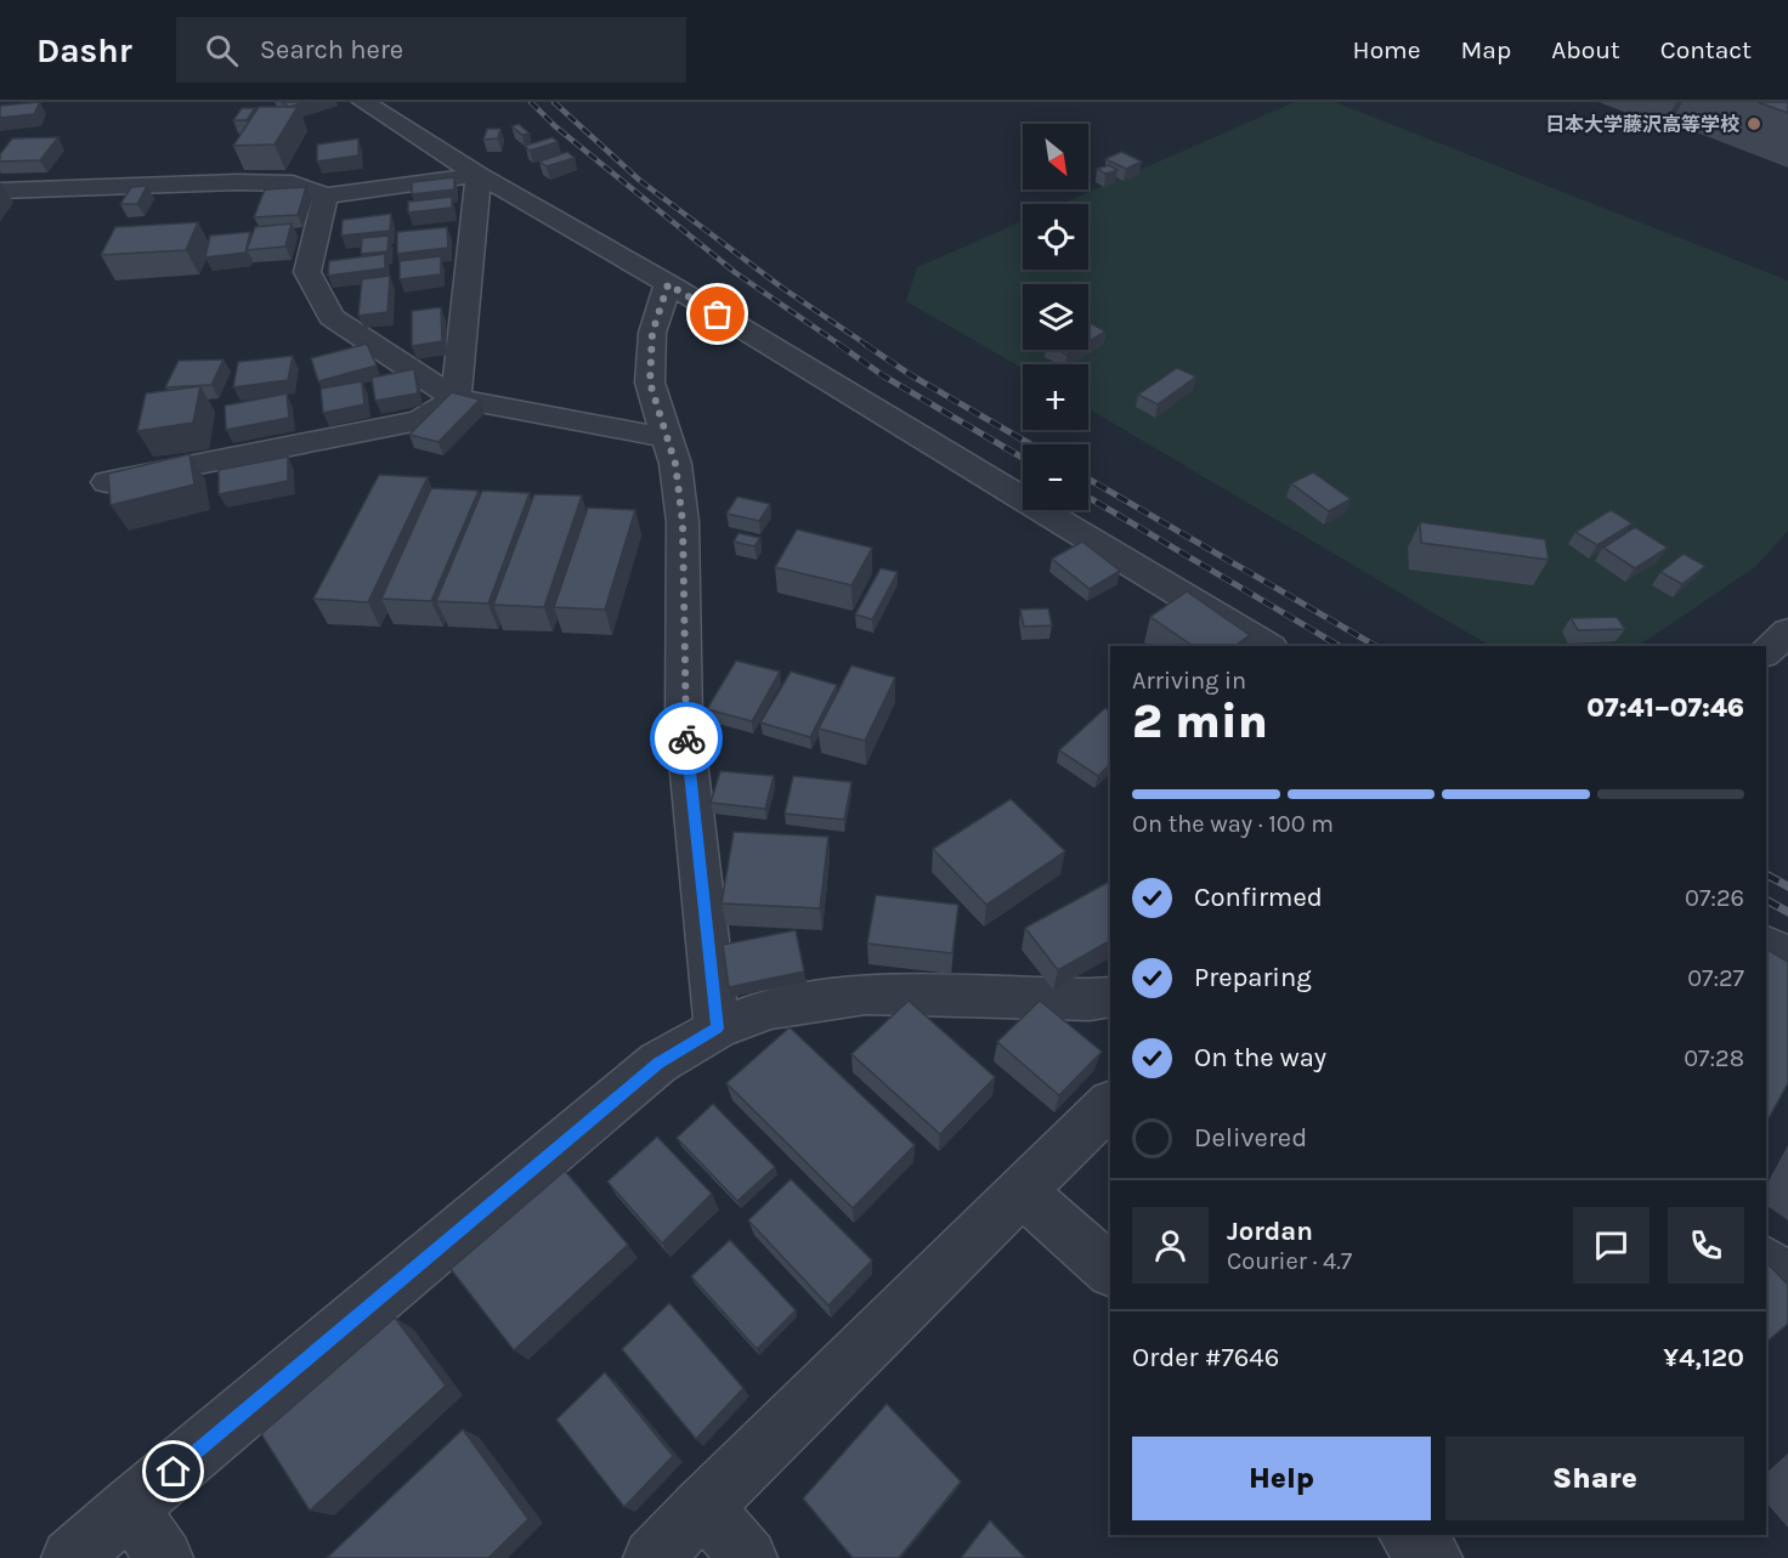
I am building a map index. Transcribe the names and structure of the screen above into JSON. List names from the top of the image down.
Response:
{
  "places": ["日本大学藤沢高等学校"],
  "north": "bottom right",
  "page": {
    "header": "Dashr",
    "search": "Search here",
    "nav": [
      "Home",
      "Map",
      "About",
      "Contact"
    ],
    "map_buttons": ["+", "−"],
    "heading": ["2 min", "Arriving in", "07:41–07:46"],
    "panel": [
      "Jordan",
      "Courier · 4.7",
      "Order #7646",
      "¥4,120"
    ],
    "bar": "On the way · 100 m",
    "list": [
      ["Confirmed", "07:26"],
      ["Preparing", "07:27"],
      ["On the way", "07:28"],
      "Delivered"
    ],
    "buttons": ["Help", "Share"]
  }
}
